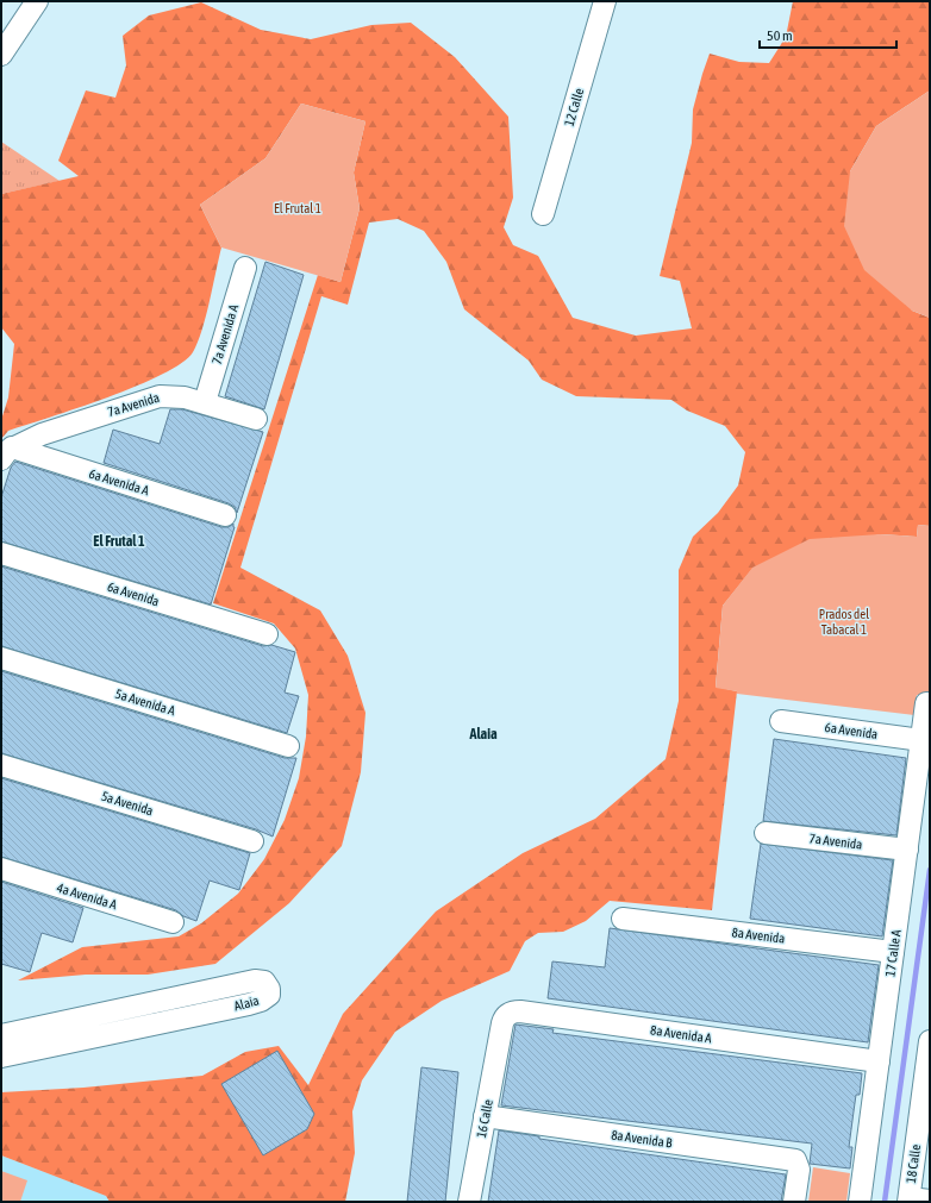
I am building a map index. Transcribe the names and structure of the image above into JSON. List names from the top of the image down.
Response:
{
  "streets": {
    "street": [
      "12 Calle",
      "7a Avenida A",
      "7a Avenida",
      "6a Avenida A",
      "6a Avenida",
      "5a Avenida A",
      "5a Avenida",
      "4a Avenida A",
      "8a Avenida",
      "17 Calle A",
      "Alaia",
      "8a Avenida A",
      "16 Calle",
      "8a Avenida B",
      "18 Calle"
    ]
  },
  "crossings": [
    ["7a Avenida A", "7a Avenida"],
    ["7a Avenida", "6a Avenida A"],
    ["7a Avenida", "17 Calle A"],
    ["6a Avenida", "17 Calle A"],
    ["8a Avenida", "17 Calle A"],
    ["17 Calle A", "8a Avenida A"],
    ["8a Avenida A", "16 Calle"],
    ["16 Calle", "8a Avenida B"]
  ],
  "districts": ["El Frutal 1", "Alaia"],
  "parks": ["El Frutal 1", "Prados del Tabacal 1"],
  "scale_bar": "50 m"
}
